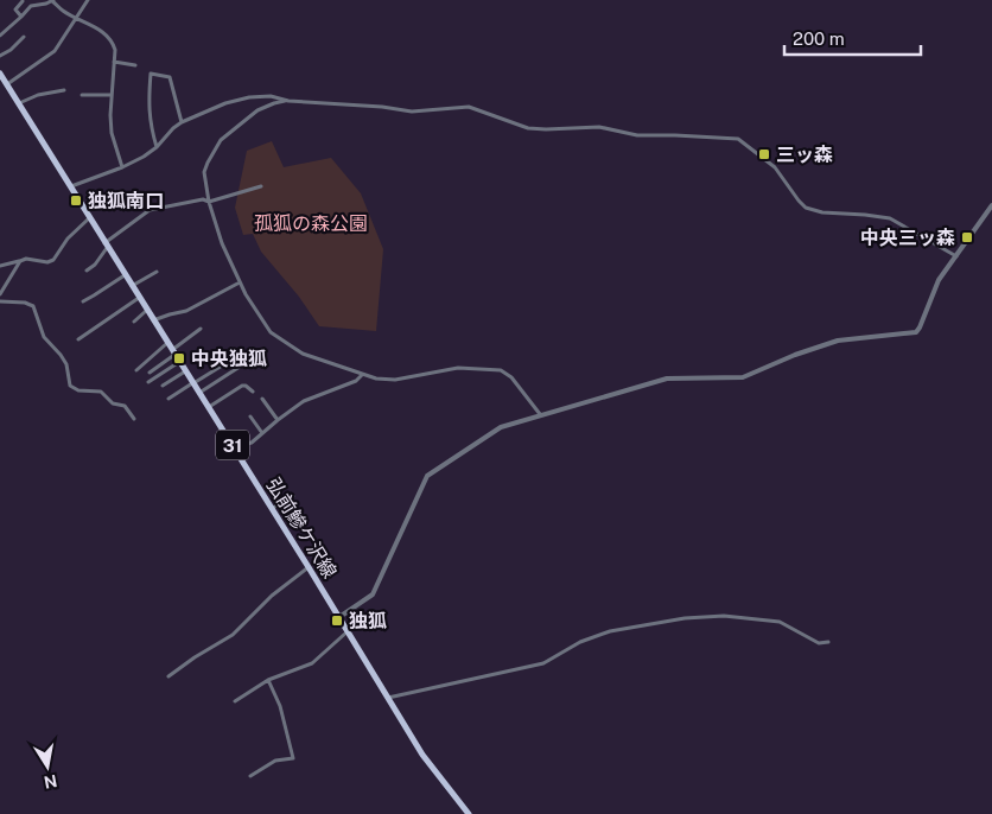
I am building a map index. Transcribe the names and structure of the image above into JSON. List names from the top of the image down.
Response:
{
  "streets": {
    "main road": ["31", "弘前鰺ケ沢線"]
  },
  "parks": ["孤狐の森公園"],
  "places": {
    "transit": [
      "三ッ森",
      "独狐南口",
      "中央三ッ森",
      "中央独狐",
      "独狐"
    ]
  },
  "scale_bar": "200 m",
  "north": "bottom"
}
